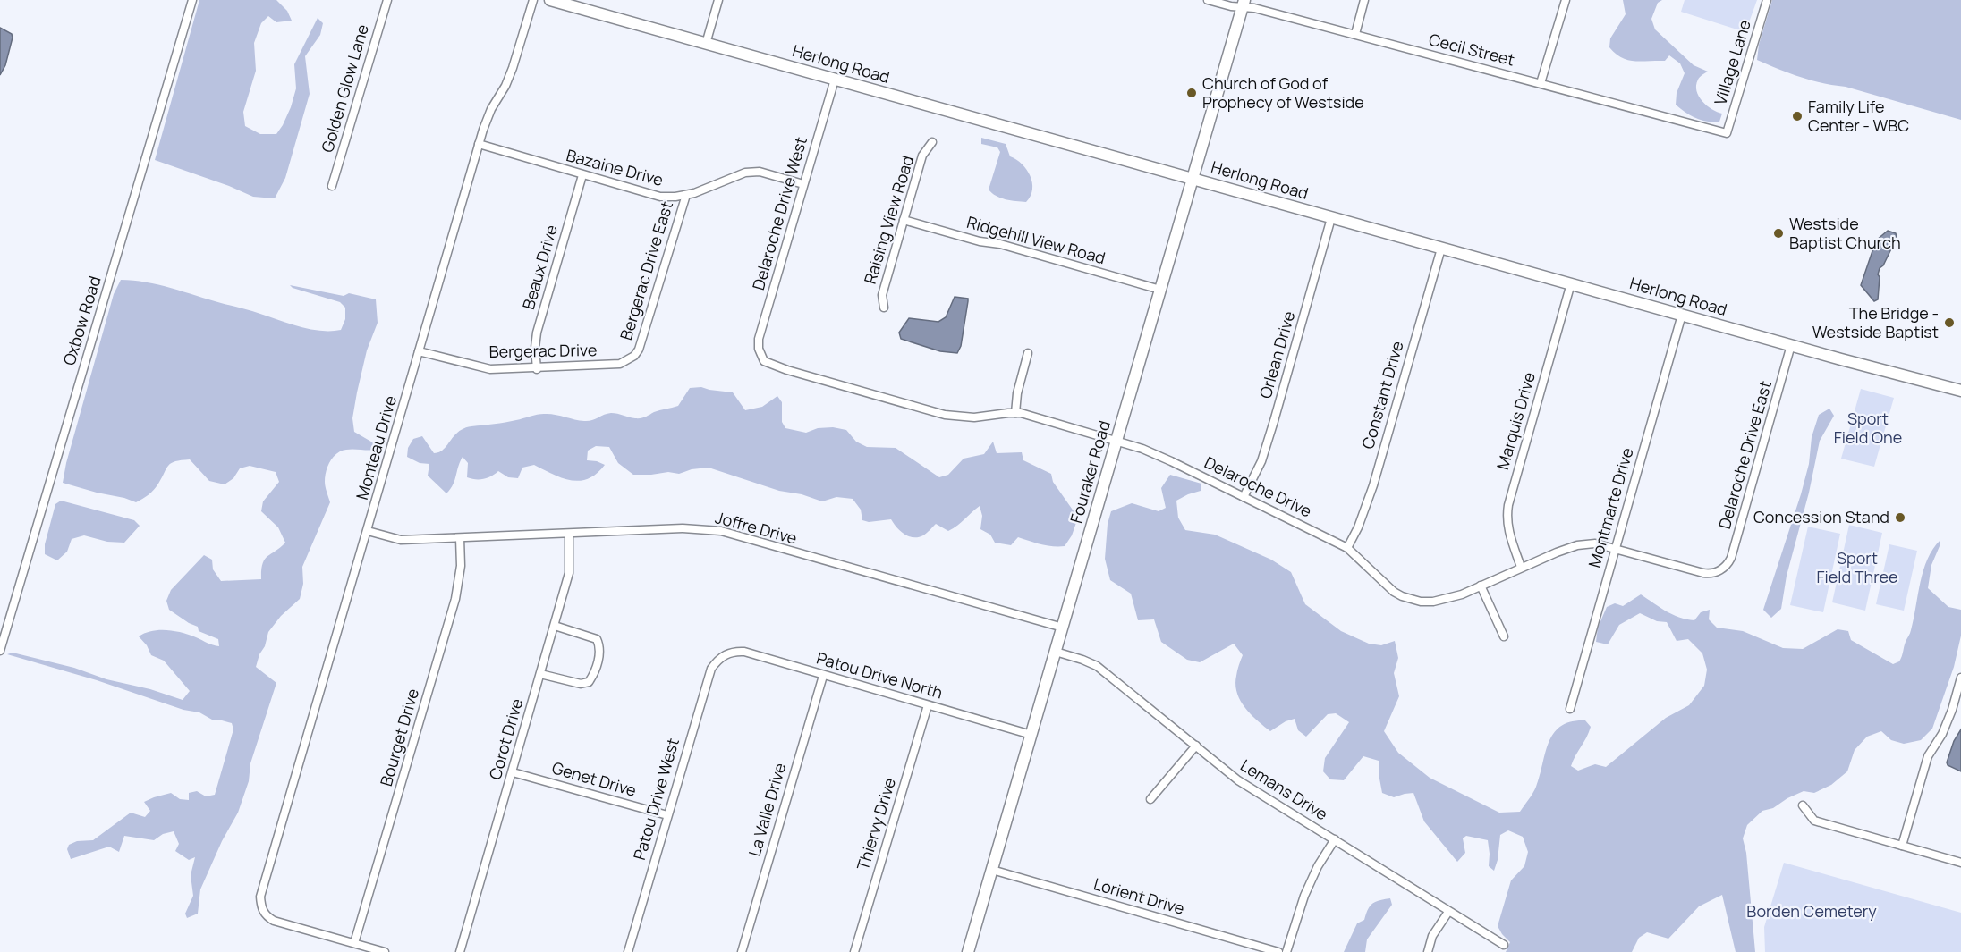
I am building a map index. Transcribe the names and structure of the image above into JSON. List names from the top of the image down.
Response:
{
  "streets": {
    "street": [
      "Cecil Street",
      "Village Lane",
      "Herlong Road",
      "Golden Glow Lane",
      "Bazaine Drive",
      "Delaroche Drive West",
      "Raising View Road",
      "Ridgehill View Road",
      "Beaux Drive",
      "Bergerac Drive East",
      "Oxbow Road",
      "Bergerac Drive",
      "Orlean Drive",
      "Constant Drive",
      "Marquis Drive",
      "Monteau Drive",
      "Delaroche Drive East",
      "Fouraker Road",
      "Delaroche Drive",
      "Montmarte Drive",
      "Joffre Drive",
      "Patou Drive North",
      "Bourget Drive",
      "Corot Drive",
      "Genet Drive",
      "Lemans Drive",
      "Patou Drive West",
      "La Valle Drive",
      "Thiervy Drive",
      "Lorient Drive"
    ]
  },
  "crossings": [
    ["Cecil Street", "Village Lane"],
    ["Cecil Street", "Fouraker Road"],
    ["Herlong Road", "Delaroche Drive West"],
    ["Herlong Road", "Orlean Drive"],
    ["Herlong Road", "Constant Drive"],
    ["Herlong Road", "Marquis Drive"],
    ["Herlong Road", "Delaroche Drive East"],
    ["Herlong Road", "Fouraker Road"],
    ["Herlong Road", "Montmarte Drive"],
    ["Bazaine Drive", "Delaroche Drive West"],
    ["Bazaine Drive", "Beaux Drive"],
    ["Bazaine Drive", "Bergerac Drive East"],
    ["Bazaine Drive", "Monteau Drive"],
    ["Delaroche Drive West", "Delaroche Drive"],
    ["Raising View Road", "Ridgehill View Road"],
    ["Ridgehill View Road", "Fouraker Road"],
    ["Beaux Drive", "Bergerac Drive"],
    ["Bergerac Drive East", "Bergerac Drive"],
    ["Bergerac Drive", "Monteau Drive"],
    ["Orlean Drive", "Delaroche Drive"],
    ["Constant Drive", "Delaroche Drive"],
    ["Marquis Drive", "Delaroche Drive"],
    ["Monteau Drive", "Joffre Drive"],
    ["Monteau Drive", "Bourget Drive"],
    ["Delaroche Drive East", "Delaroche Drive"],
    ["Fouraker Road", "Delaroche Drive"],
    ["Fouraker Road", "Joffre Drive"],
    ["Fouraker Road", "Patou Drive North"],
    ["Fouraker Road", "Lemans Drive"],
    ["Fouraker Road", "Lorient Drive"],
    ["Delaroche Drive", "Montmarte Drive"],
    ["Joffre Drive", "Bourget Drive"],
    ["Joffre Drive", "Corot Drive"],
    ["Patou Drive North", "Patou Drive West"],
    ["Patou Drive North", "La Valle Drive"],
    ["Patou Drive North", "Thiervy Drive"],
    ["Corot Drive", "Genet Drive"],
    ["Genet Drive", "Patou Drive West"]
  ],
  "parks": ["Sport Field One", "Sport Field Three", "Borden Cemetery"],
  "places": [
    "Church of God of Prophecy of Westside",
    "Family Life Center - WBC",
    "Westside Baptist Church",
    "The Bridge - Westside Baptist",
    "Concession Stand"
  ]
}
